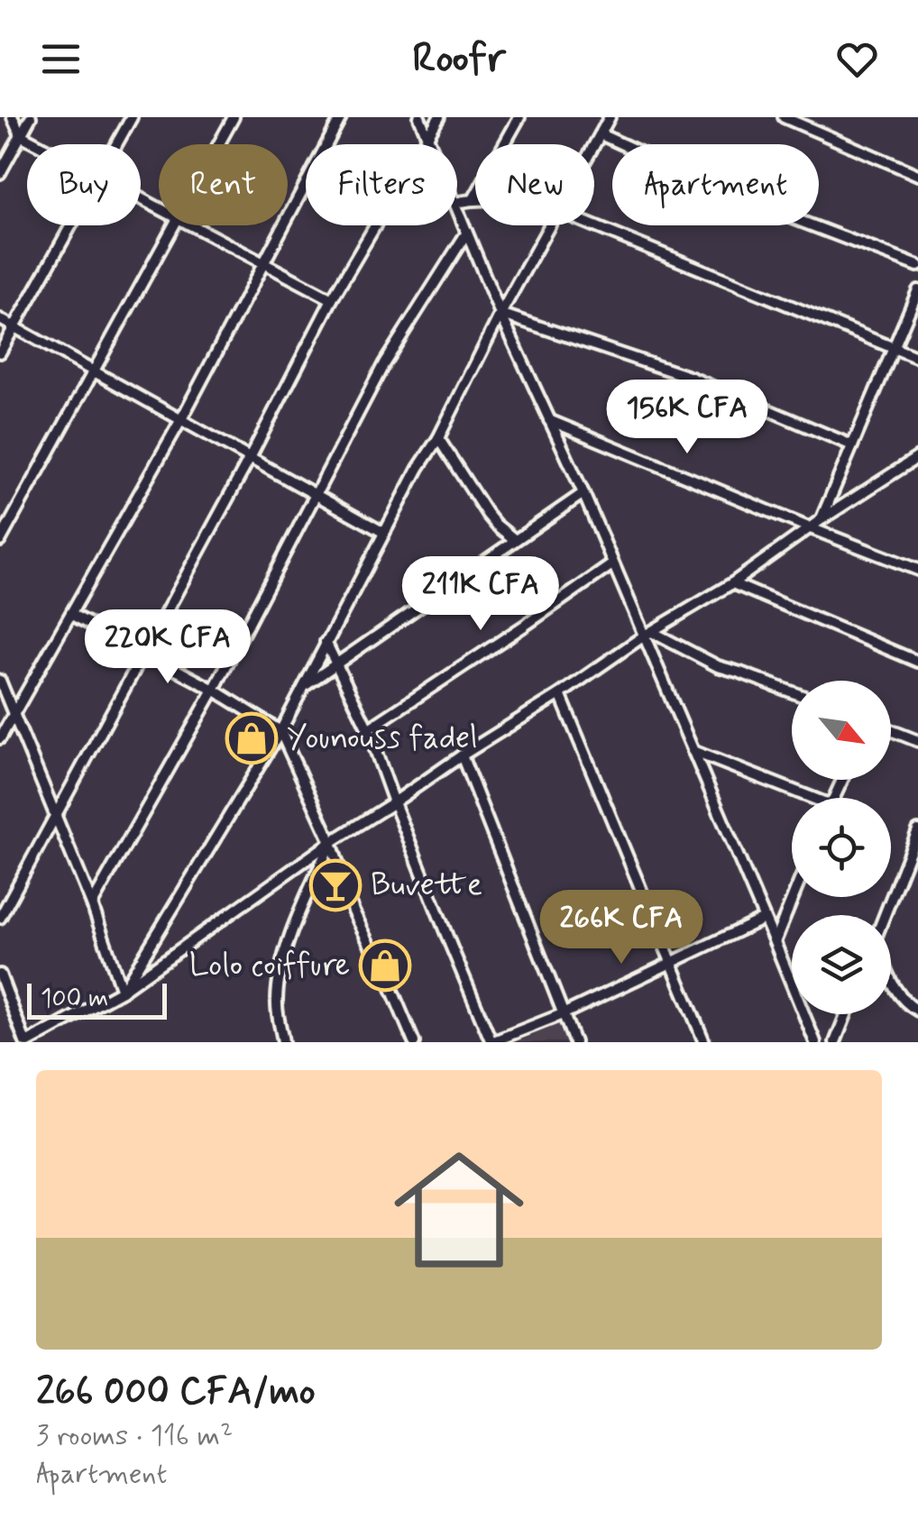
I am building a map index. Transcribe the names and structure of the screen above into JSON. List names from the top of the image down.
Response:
{
  "places": {
    "shop": ["Younouss fadel", "Lolo coiffure"],
    "bar": ["Buvette"]
  },
  "scale_bar": "100 m",
  "north": "bottom right",
  "page": {
    "header": "Roofr",
    "chip": [
      "Buy",
      "Rent",
      "Filters",
      "New",
      "Apartment"
    ],
    "price": [
      "156K CFA",
      "211K CFA",
      "220K CFA",
      "266K CFA"
    ],
    "scale": "100 m",
    "list": [
      {
        "name": "266 000 CFA/mo",
        "note": "3 rooms · 116 m² · Apartment"
      }
    ]
  }
}
